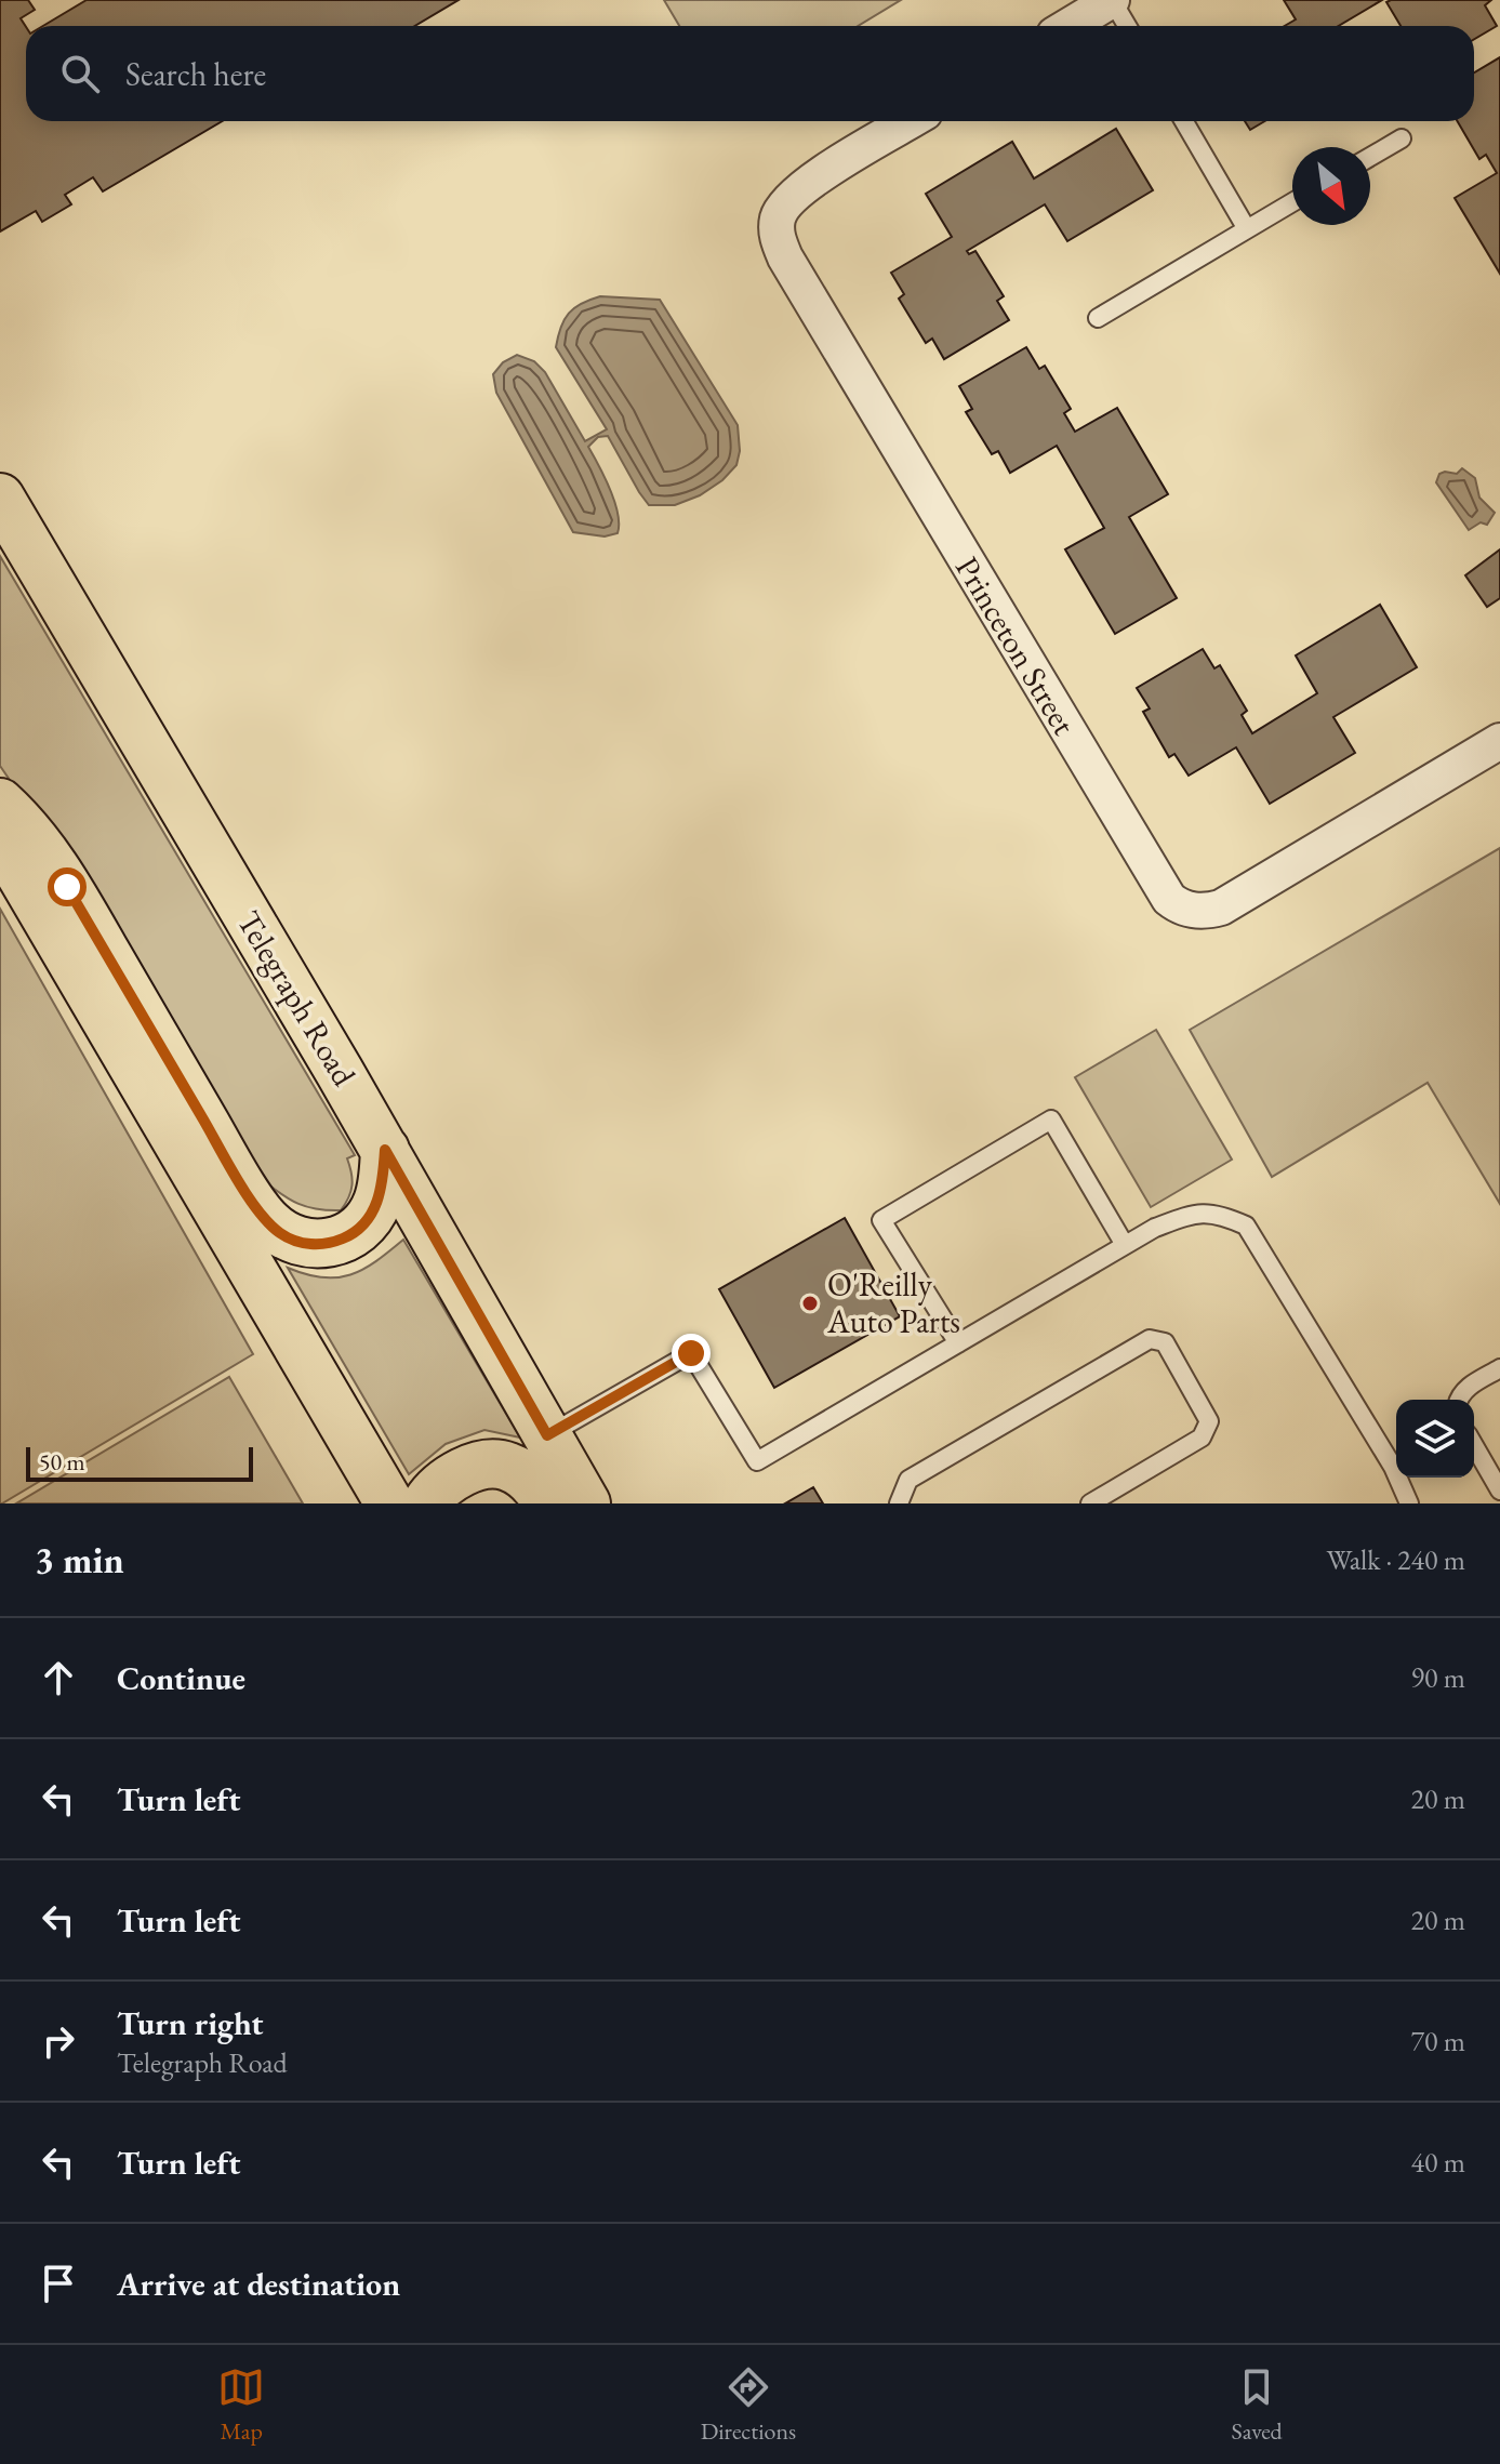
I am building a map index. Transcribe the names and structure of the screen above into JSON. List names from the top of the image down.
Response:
{
  "streets": {
    "main road": ["Telegraph Road"],
    "street": ["Princeton Street"]
  },
  "places": ["O'Reilly Auto Parts"],
  "scale_bar": "50 m",
  "north": "bottom right",
  "page": {
    "search": "Search here",
    "scale": "50 m",
    "heading": ["3 min", "Walk · 240 m"],
    "list": [
      ["Continue", "90 m"],
      ["Turn left", "20 m"],
      ["Turn left", "20 m"],
      ["Turn right", "Telegraph Road", "70 m"],
      ["Turn left", "40 m"],
      "Arrive at destination"
    ],
    "nav": ["Map", "Directions", "Saved"]
  }
}
